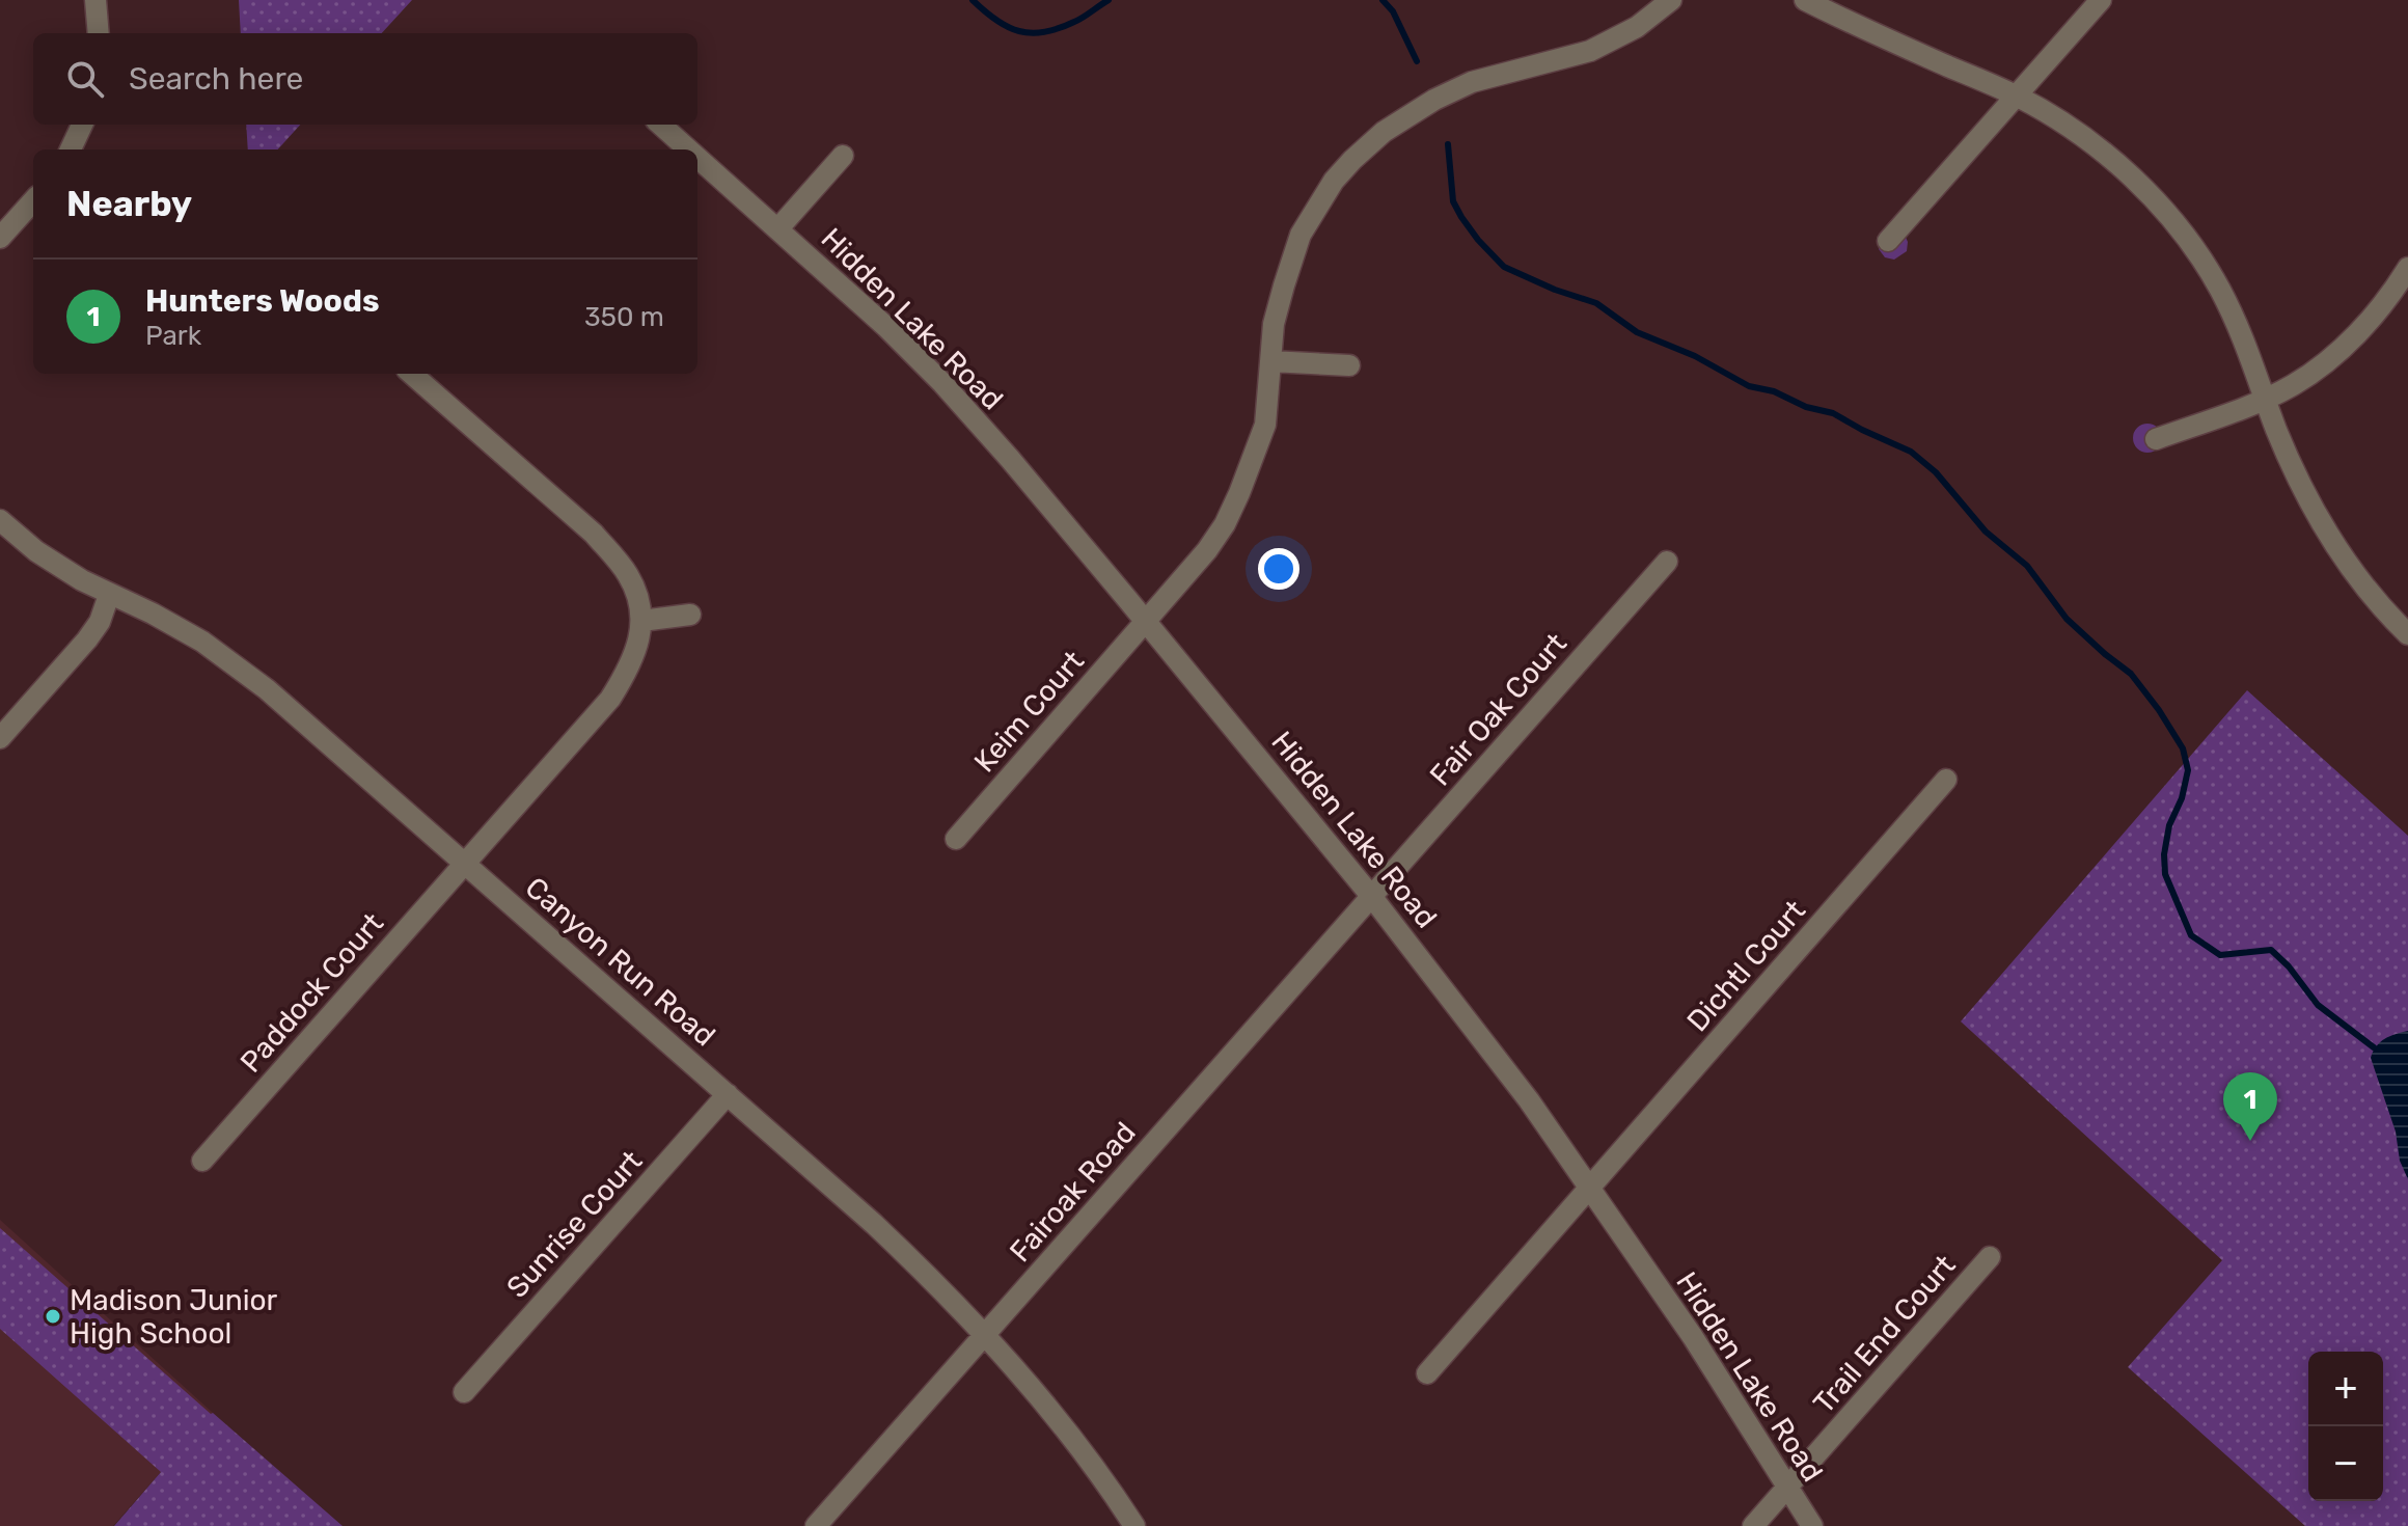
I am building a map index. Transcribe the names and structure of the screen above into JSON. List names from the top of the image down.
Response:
{
  "streets": {
    "street": [
      "Hidden Lake Road",
      "Fair Oak Court",
      "Keim Court",
      "Canyon Run Road",
      "Dichtl Court",
      "Paddock Court",
      "Fairoak Road",
      "Sunrise Court",
      "Trail End Court"
    ]
  },
  "crossings": [
    ["Hidden Lake Road", "Fair Oak Court"],
    ["Hidden Lake Road", "Keim Court"],
    ["Hidden Lake Road", "Dichtl Court"],
    ["Hidden Lake Road", "Fairoak Road"],
    ["Hidden Lake Road", "Trail End Court"],
    ["Fair Oak Court", "Fairoak Road"],
    ["Canyon Run Road", "Paddock Court"],
    ["Canyon Run Road", "Fairoak Road"],
    ["Canyon Run Road", "Sunrise Court"]
  ],
  "places": ["Madison Junior High School"],
  "page": {
    "search": "Search here",
    "heading": "Nearby",
    "list": [
      {
        "mark": "1",
        "name": "Hunters Woods",
        "note": "Park",
        "value": "350 m"
      }
    ],
    "pins": "1",
    "map_buttons": ["+", "−"]
  }
}
